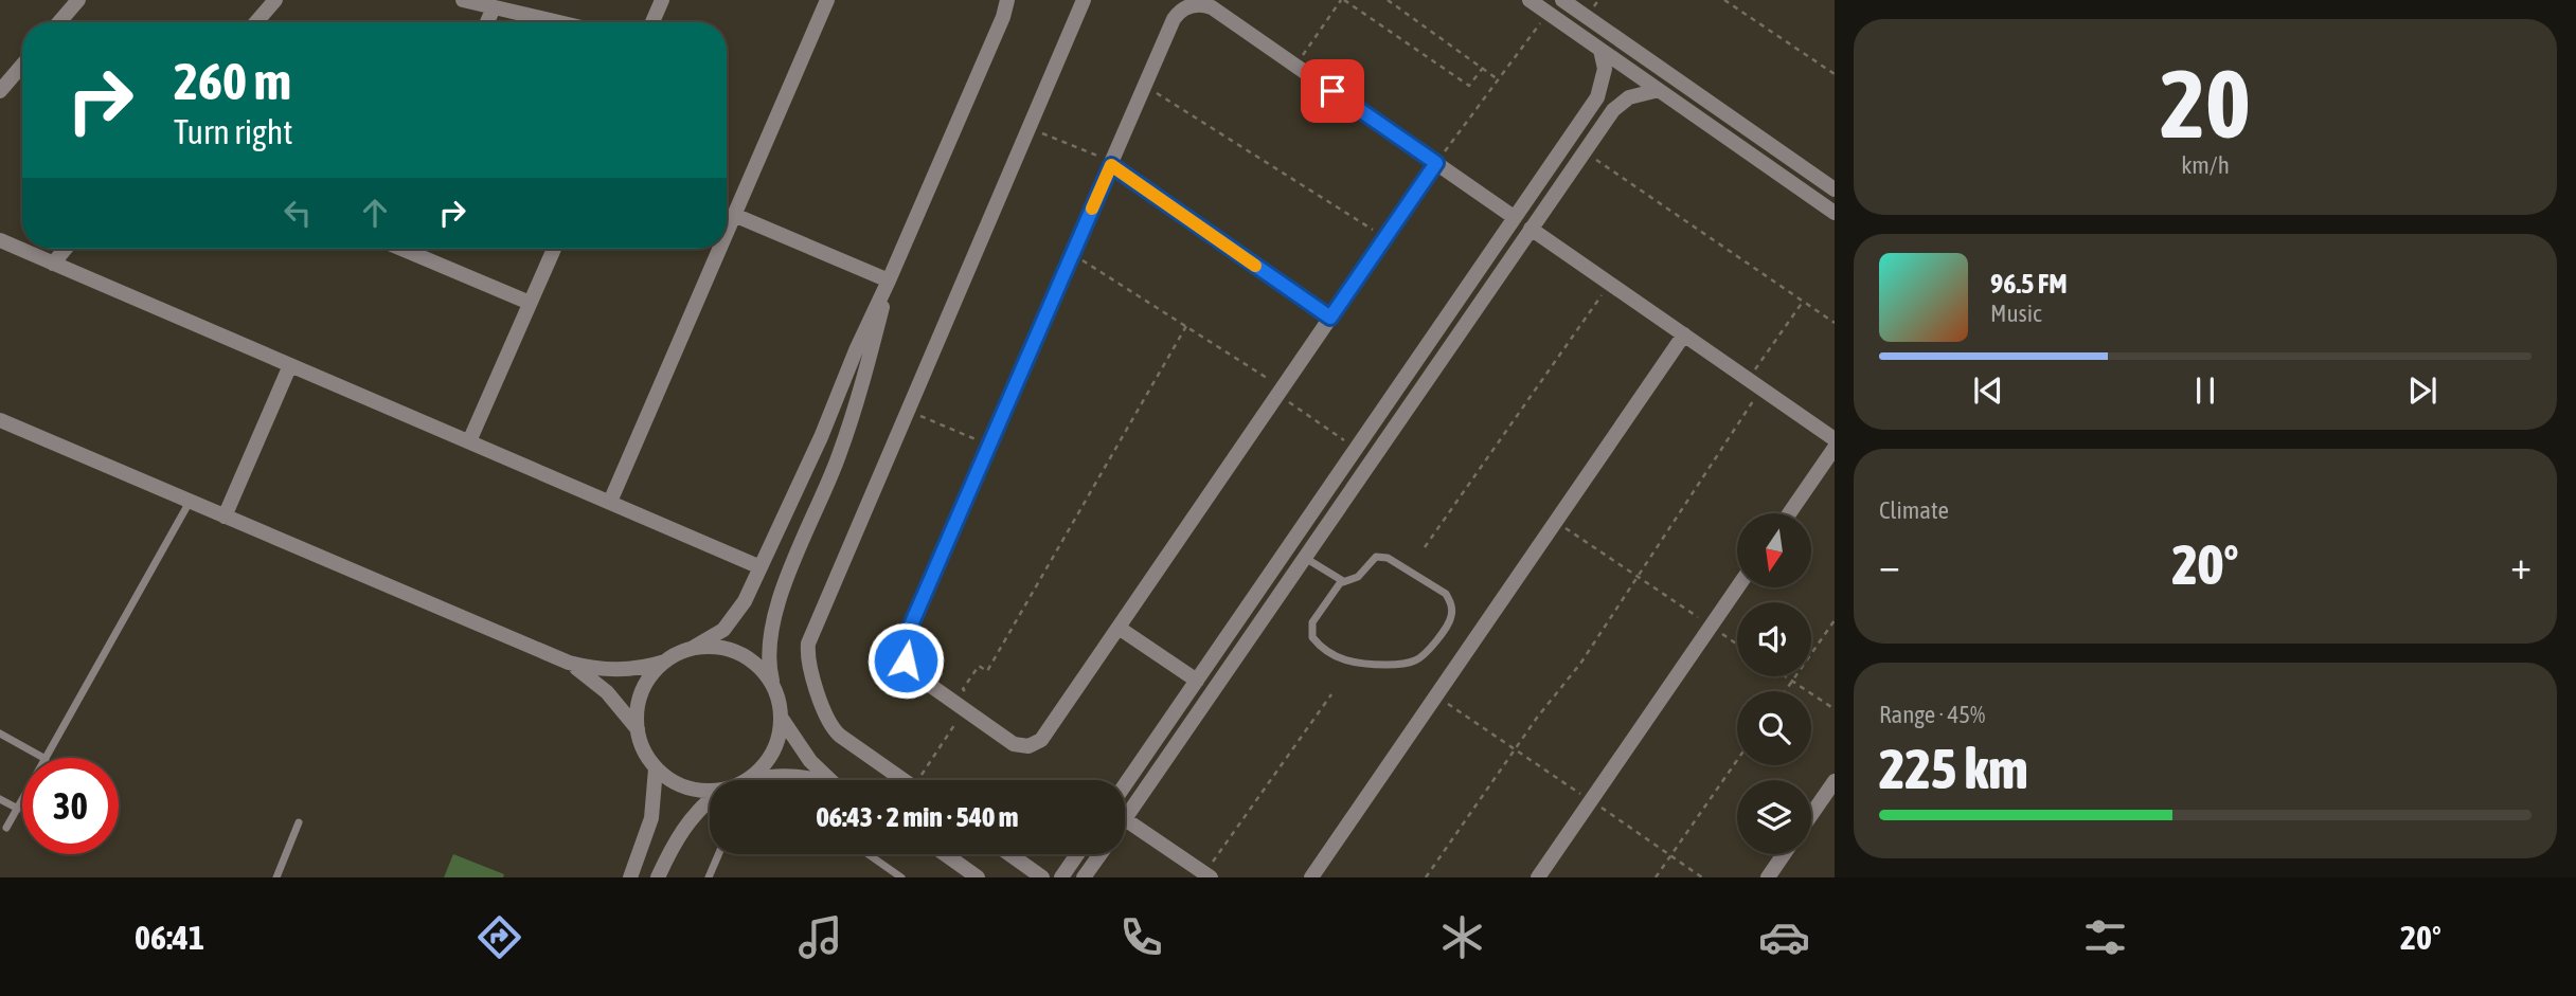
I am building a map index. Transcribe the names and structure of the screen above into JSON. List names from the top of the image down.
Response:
{
  "north": "bottom",
  "page": {
    "tile": [
      ["20", "km/h"],
      "Climate",
      ["Range · 45%", "225 km"]
    ],
    "turn": ["260 m", "Turn right"],
    "song": ["96.5 FM", "Music"],
    "heat": ["−", "20°", "+"],
    "limit": "30",
    "trip": "06:43 · 2 min · 540 m",
    "tabs": ["06:41", "20°"]
  }
}
